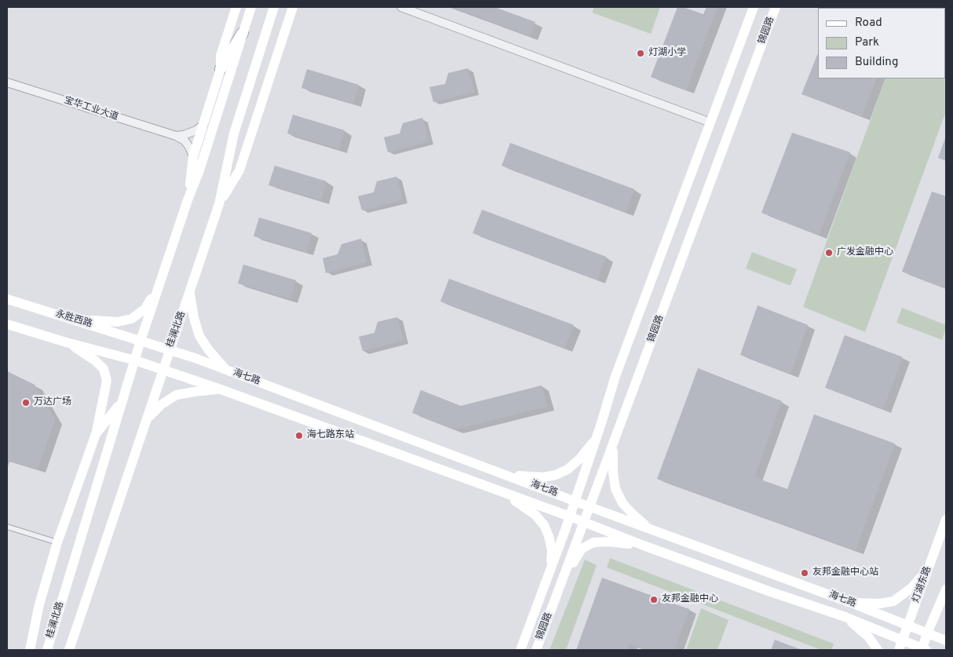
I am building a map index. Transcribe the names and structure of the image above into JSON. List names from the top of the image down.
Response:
{
  "streets": {
    "main road": [
      "锦园路",
      "永胜西路",
      "桂澜北路",
      "海七路",
      "灯湖东路"
    ],
    "street": ["宝华工业大道"]
  },
  "crossings": [
    ["锦园路", "海七路"],
    ["永胜西路", "桂澜北路"],
    ["永胜西路", "海七路"],
    ["桂澜北路", "海七路"],
    ["海七路", "灯湖东路"]
  ],
  "places": [
    "灯湖小学",
    "广发金融中心",
    "万达广场",
    "海七路东站",
    "友邦金融中心站",
    "友邦金融中心"
  ],
  "legend": ["Road", "Park", "Building"]
}
